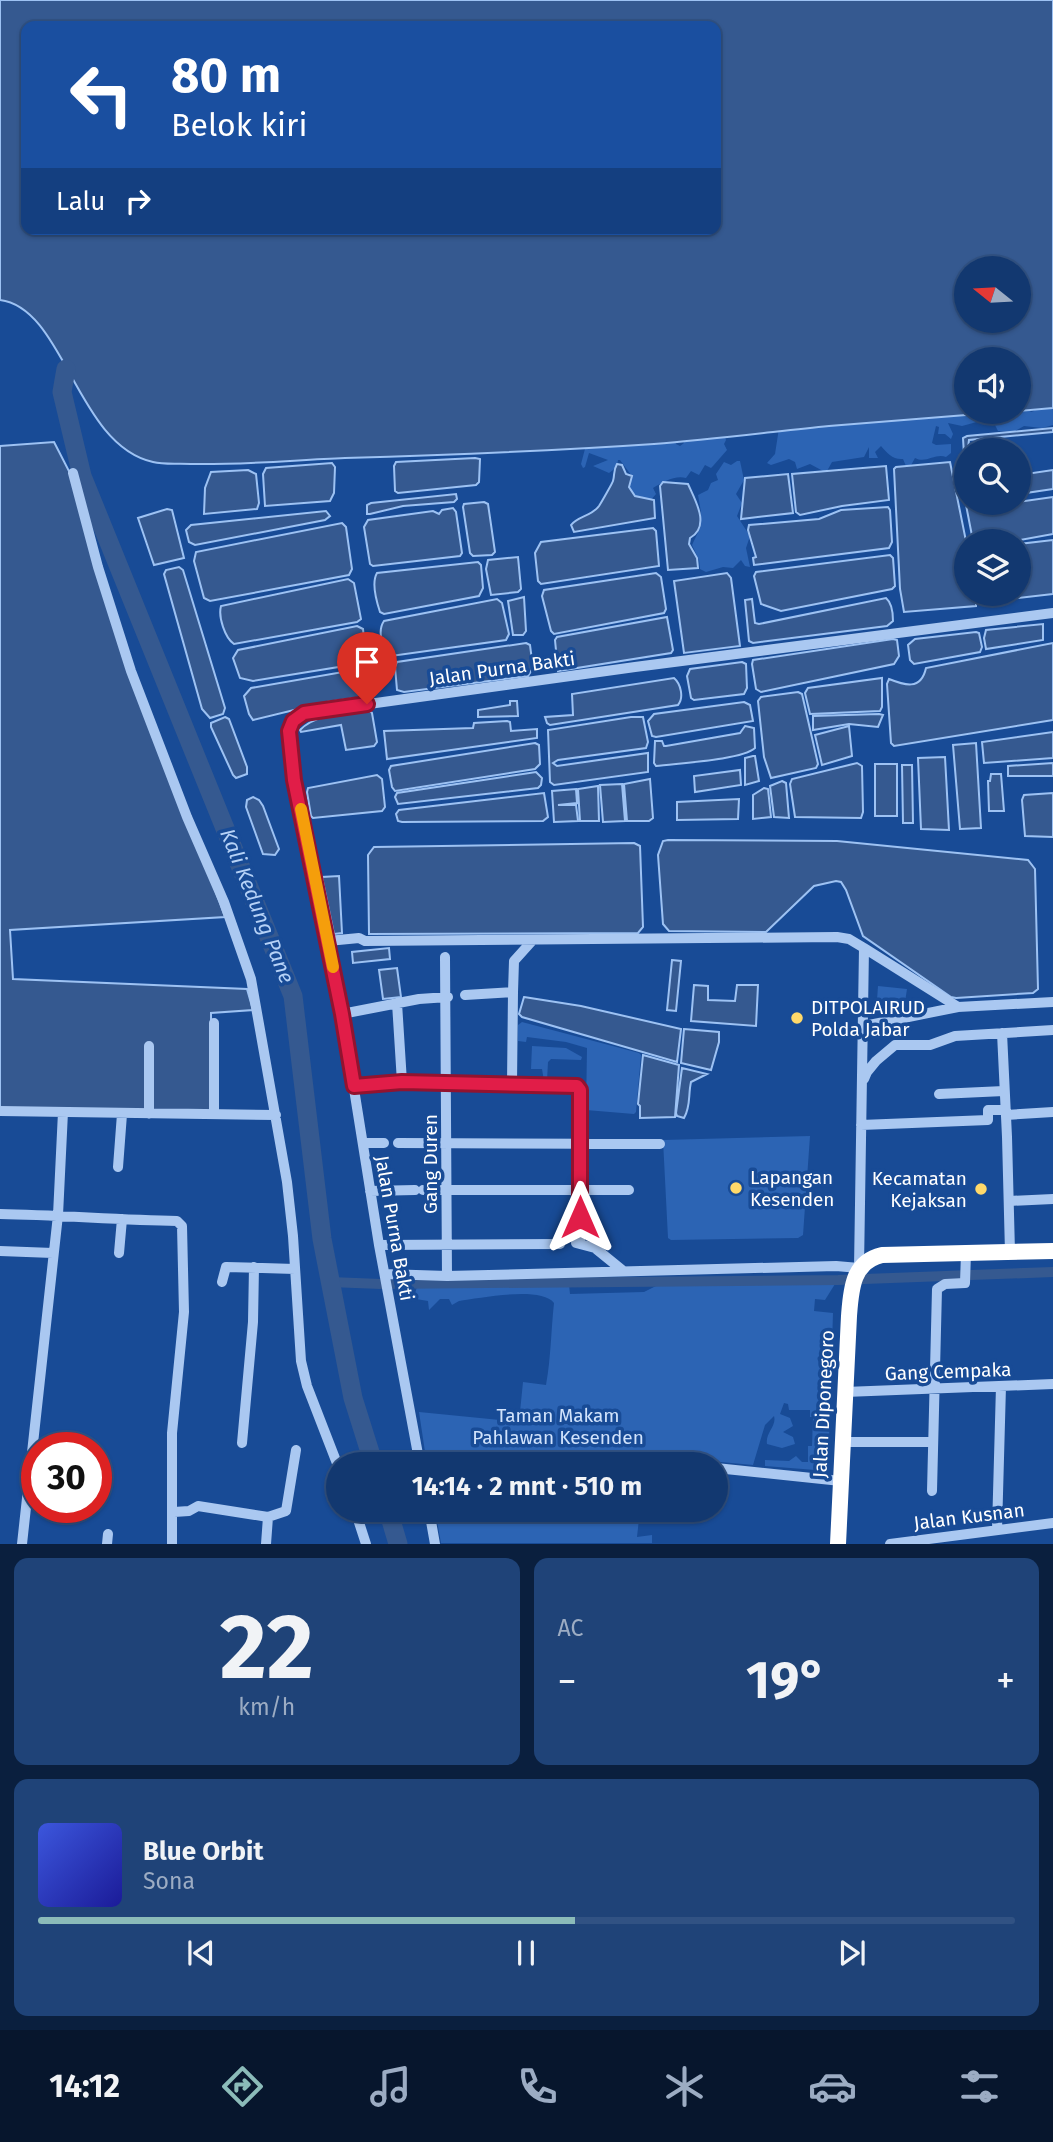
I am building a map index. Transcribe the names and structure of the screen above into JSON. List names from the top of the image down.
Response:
{
  "streets": {
    "highway": ["Jalan Diponegoro"],
    "street": [
      "Jalan Purna Bakti",
      "Gang Duren",
      "Gang Cempaka",
      "Jalan Kusnan"
    ]
  },
  "crossings": [
    ["Gang Cempaka", "Jalan Diponegoro"]
  ],
  "water": ["Kali Kedung Pane"],
  "parks": ["Taman Makam Pahlawan Kesenden"],
  "places": ["DITPOLAIRUD Polda Jabar", "Lapangan Kesenden", "Kecamatan Kejaksan"],
  "north": "left",
  "page": {
    "turn": ["80 m", "Belok kiri"],
    "then": "Lalu",
    "limit": "30",
    "trip": "14:14 · 2 mnt · 510 m",
    "tile": [
      ["22", "km/h"],
      "AC"
    ],
    "heat": ["−", "19°", "+"],
    "song": ["Blue Orbit", "Sona"],
    "tabs": "14:12"
  }
}
